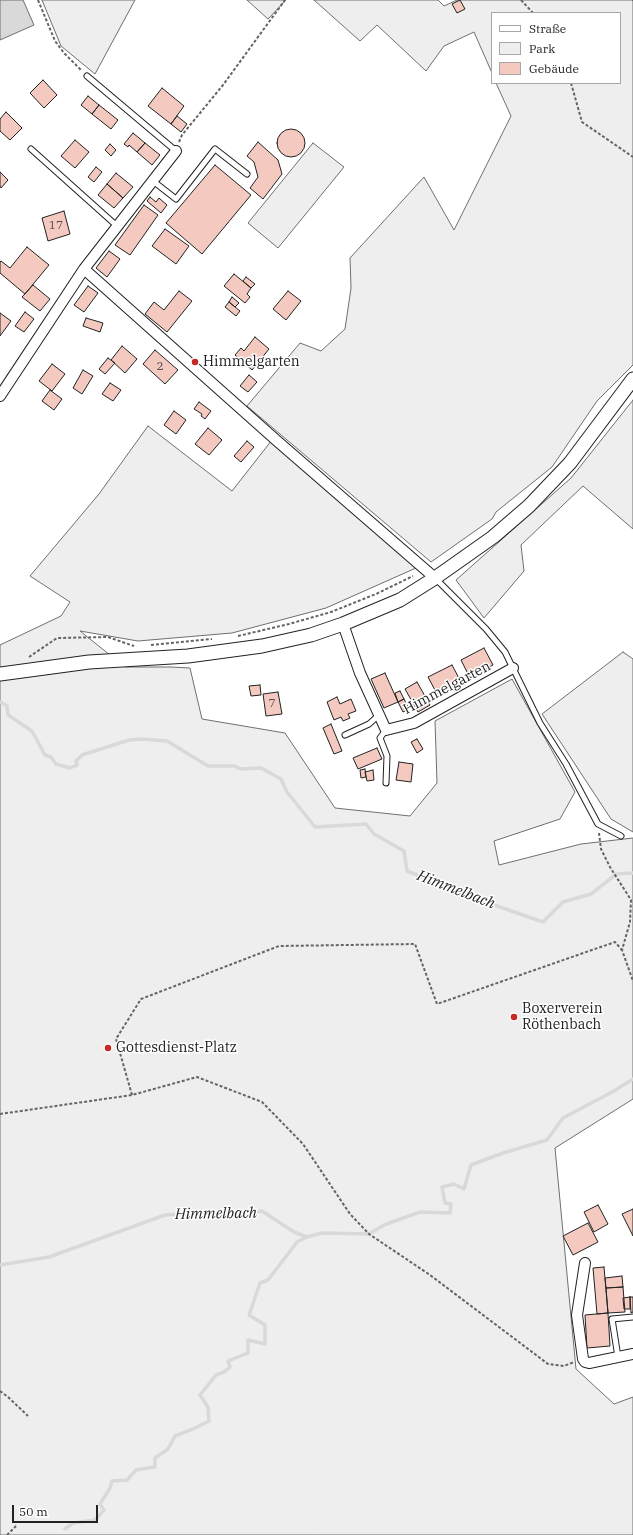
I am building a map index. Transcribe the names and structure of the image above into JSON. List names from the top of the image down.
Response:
{
  "streets": {
    "street": ["Himmelgarten"]
  },
  "water": ["Himmelbach"],
  "places": ["Himmelgarten", "Boxerverein Röthenbach", "Gottesdienst-Platz"],
  "house_numbers": ["17", "2", "7"],
  "legend": ["Straße", "Park", "Gebäude"],
  "scale_bar": "50 m"
}
